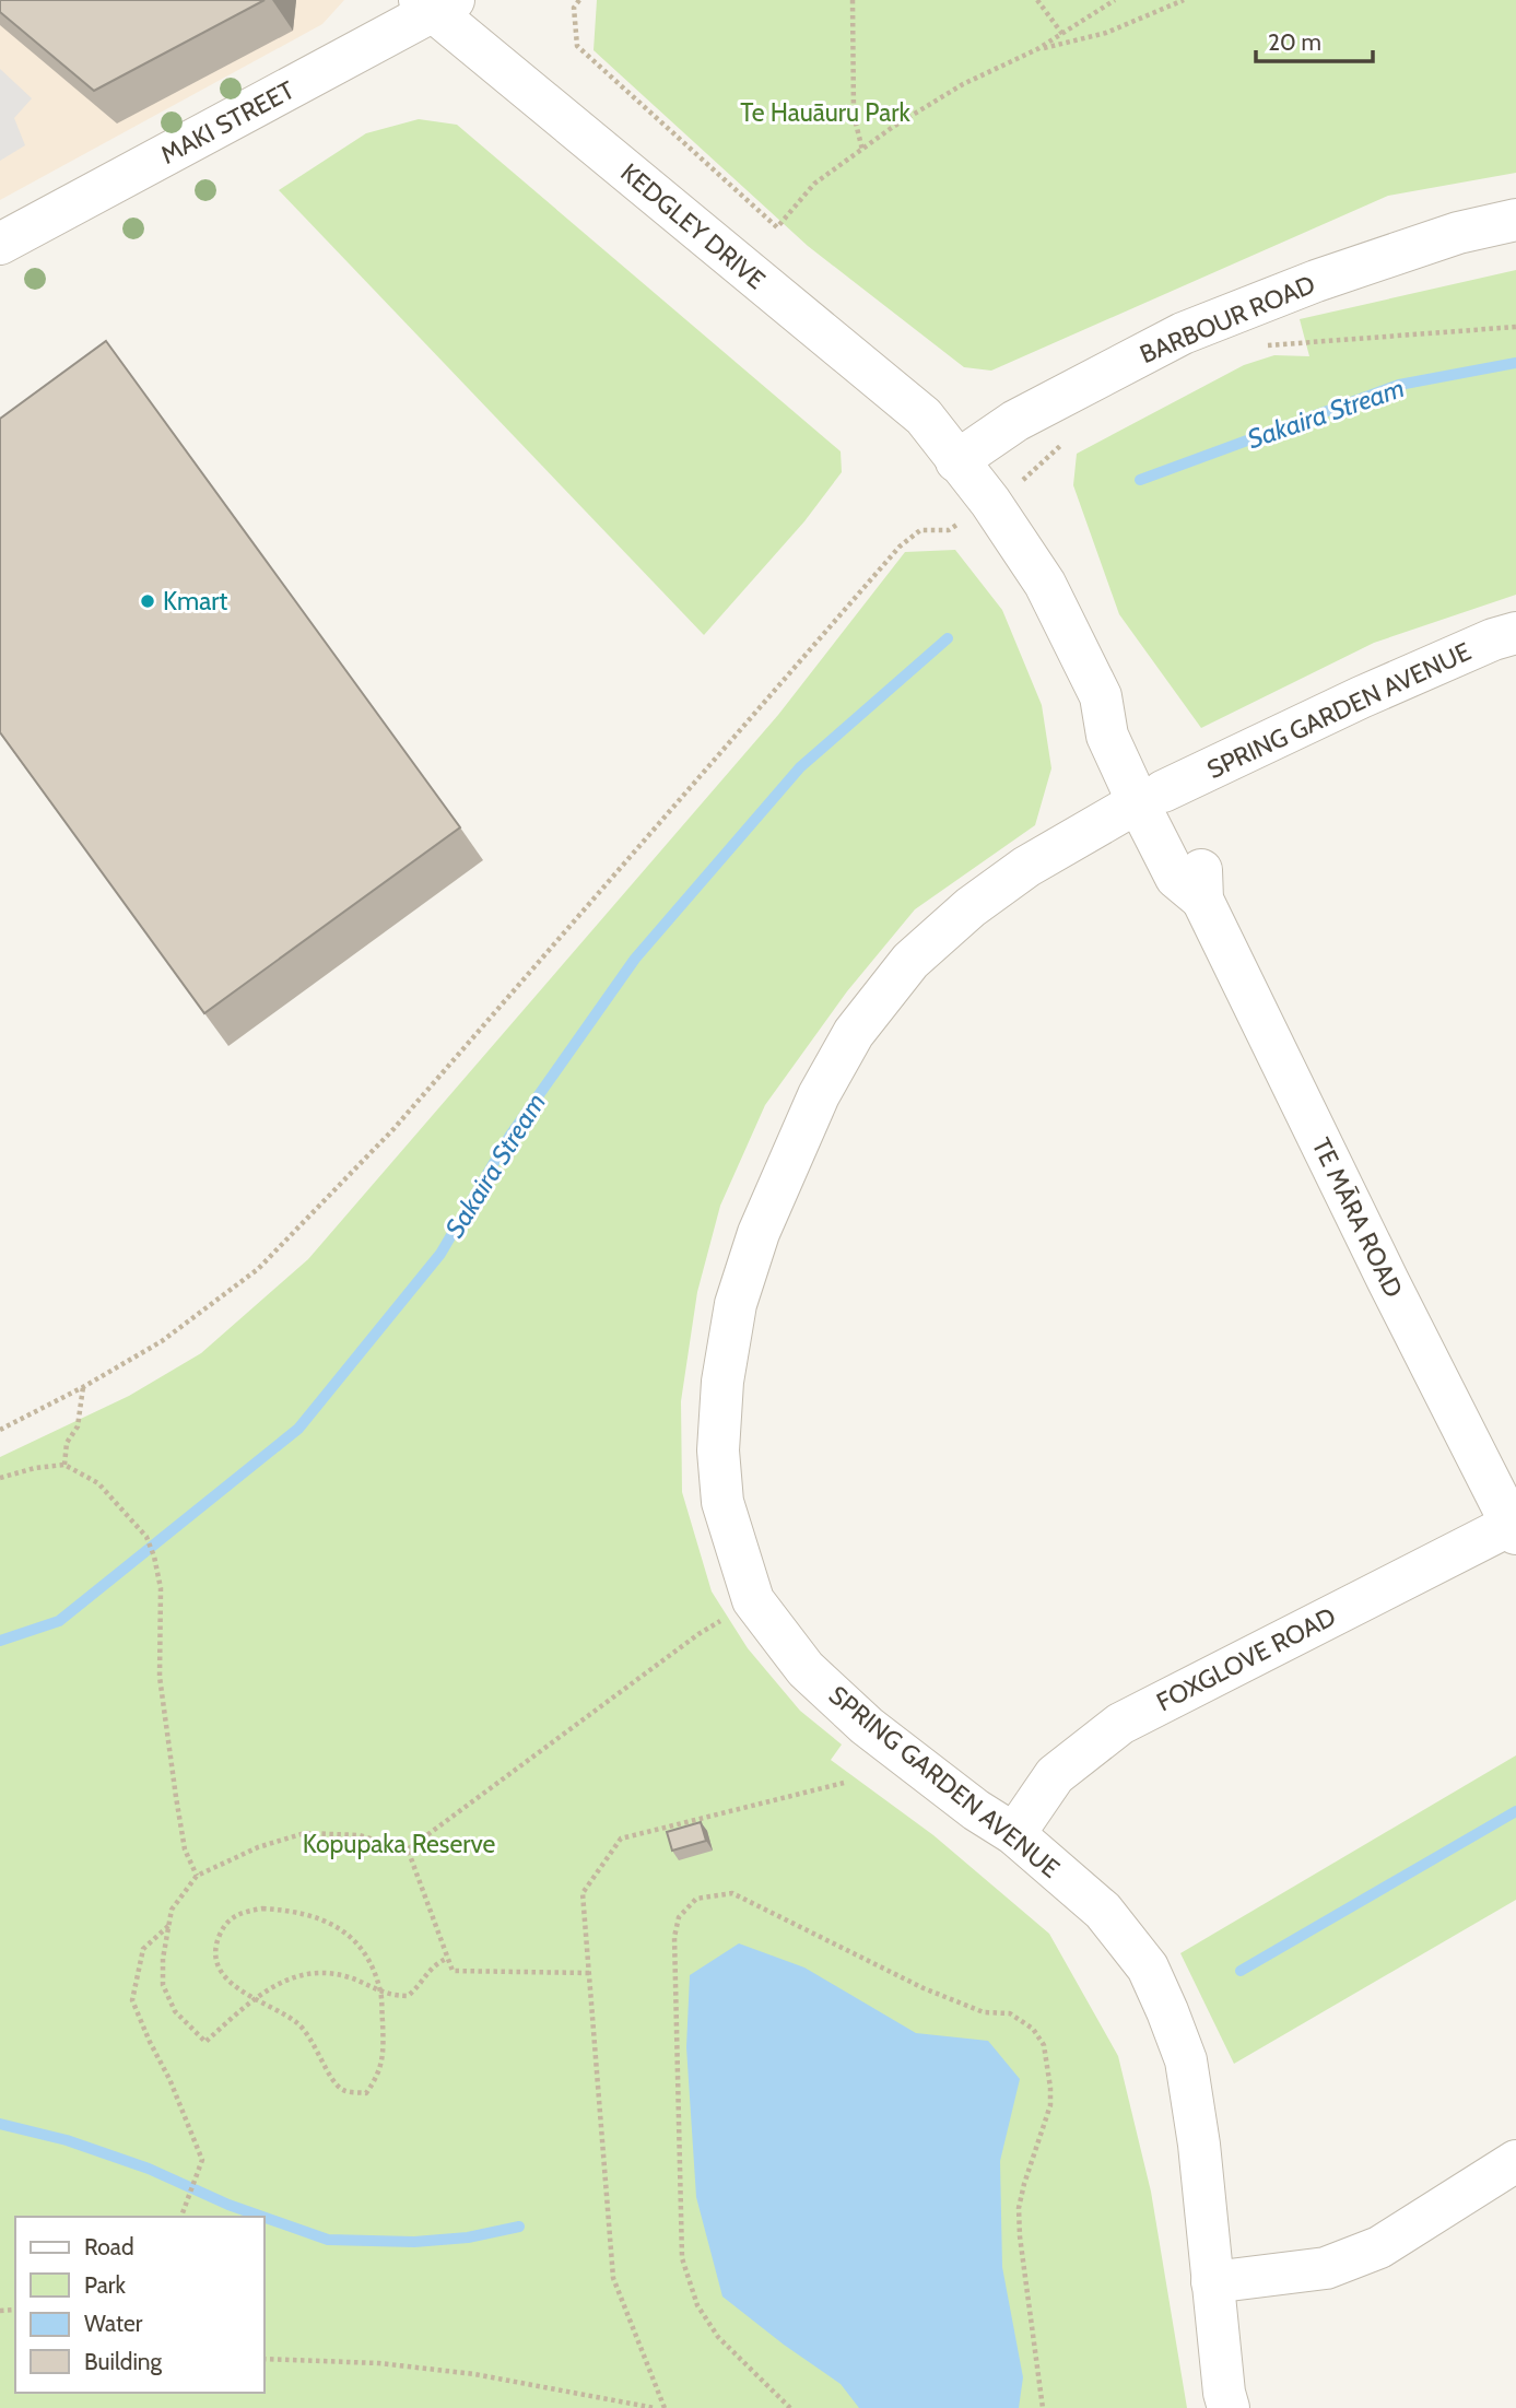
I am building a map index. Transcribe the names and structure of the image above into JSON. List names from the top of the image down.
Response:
{
  "streets": {
    "street": [
      "MAKI STREET",
      "KEDGLEY DRIVE",
      "BARBOUR ROAD",
      "SPRING GARDEN AVENUE",
      "TE MĀRA ROAD",
      "FOXGLOVE ROAD"
    ]
  },
  "crossings": [
    ["MAKI STREET", "KEDGLEY DRIVE"],
    ["KEDGLEY DRIVE", "BARBOUR ROAD"],
    ["KEDGLEY DRIVE", "TE MĀRA ROAD"],
    ["BARBOUR ROAD", "TE MĀRA ROAD"],
    ["SPRING GARDEN AVENUE", "TE MĀRA ROAD"],
    ["SPRING GARDEN AVENUE", "FOXGLOVE ROAD"],
    ["TE MĀRA ROAD", "FOXGLOVE ROAD"]
  ],
  "water": ["Sakaira Stream"],
  "parks": ["Te Hauāuru Park", "Kopupaka Reserve"],
  "places": ["Kmart"],
  "legend": [
    "Road",
    "Park",
    "Water",
    "Building"
  ],
  "scale_bar": "20 m"
}
